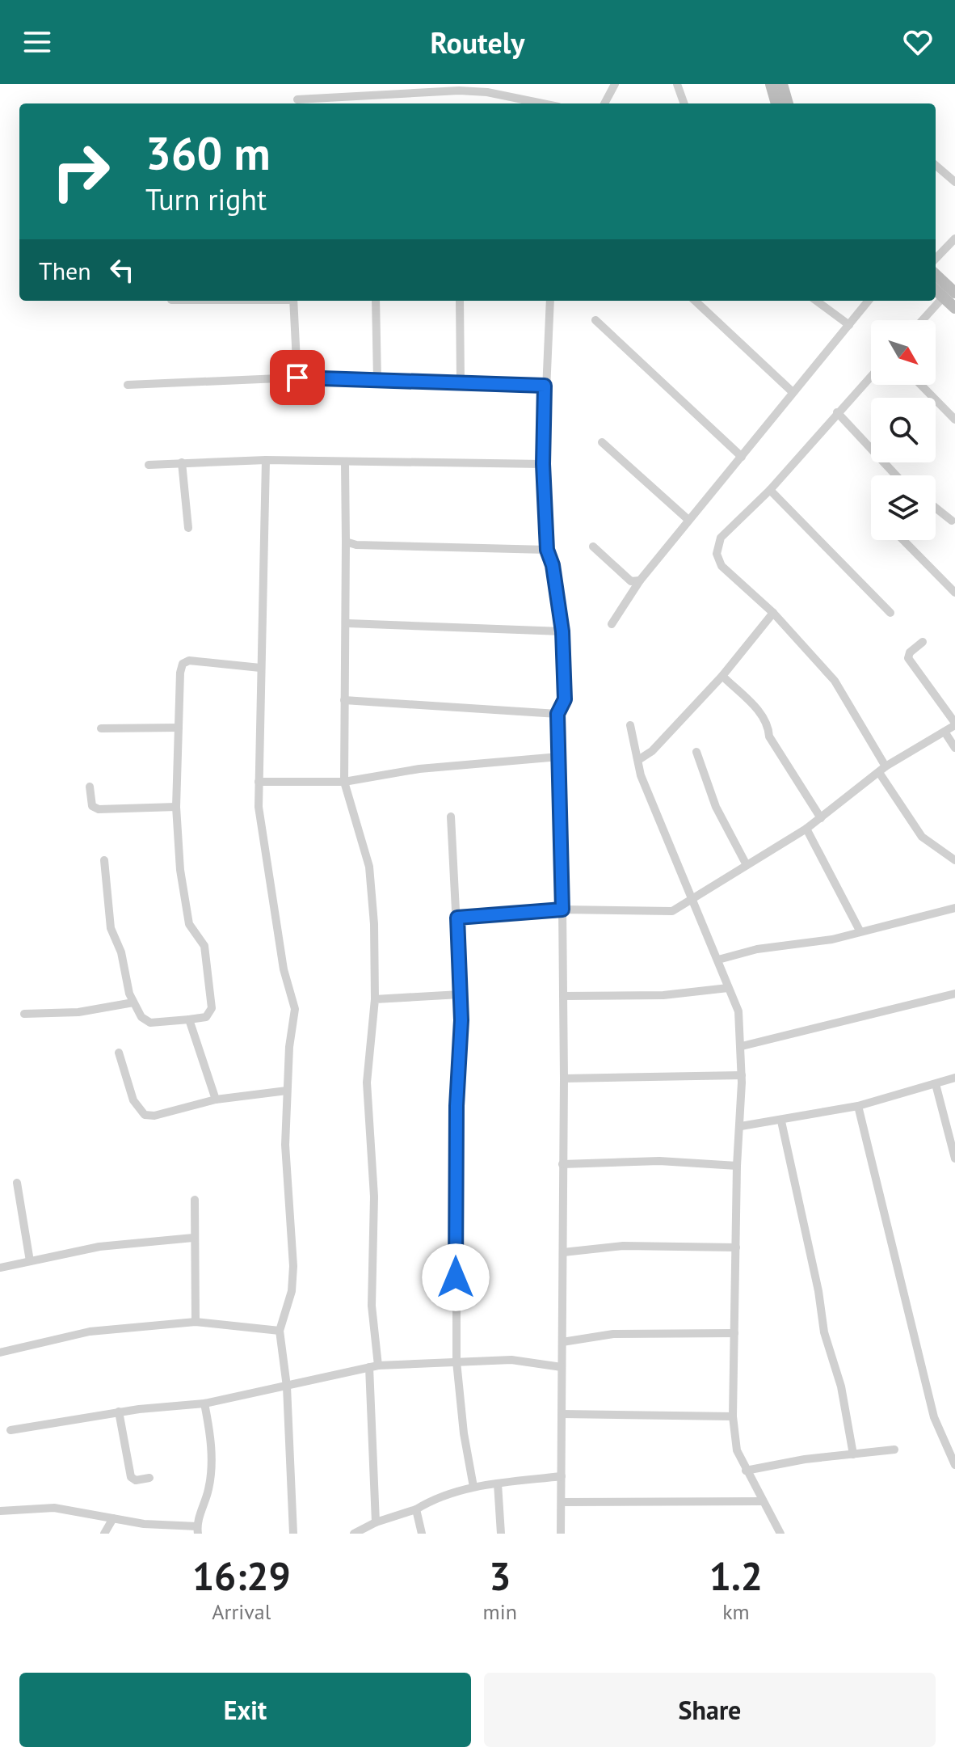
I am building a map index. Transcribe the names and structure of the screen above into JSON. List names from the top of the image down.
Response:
{
  "north": "bottom right",
  "page": {
    "header": "Routely",
    "turn": ["360 m", "Turn right"],
    "then": "Then",
    "eta": [
      "16:29",
      "Arrival",
      "3",
      "min",
      "1.2",
      "km"
    ],
    "buttons": ["Exit", "Share"]
  }
}
